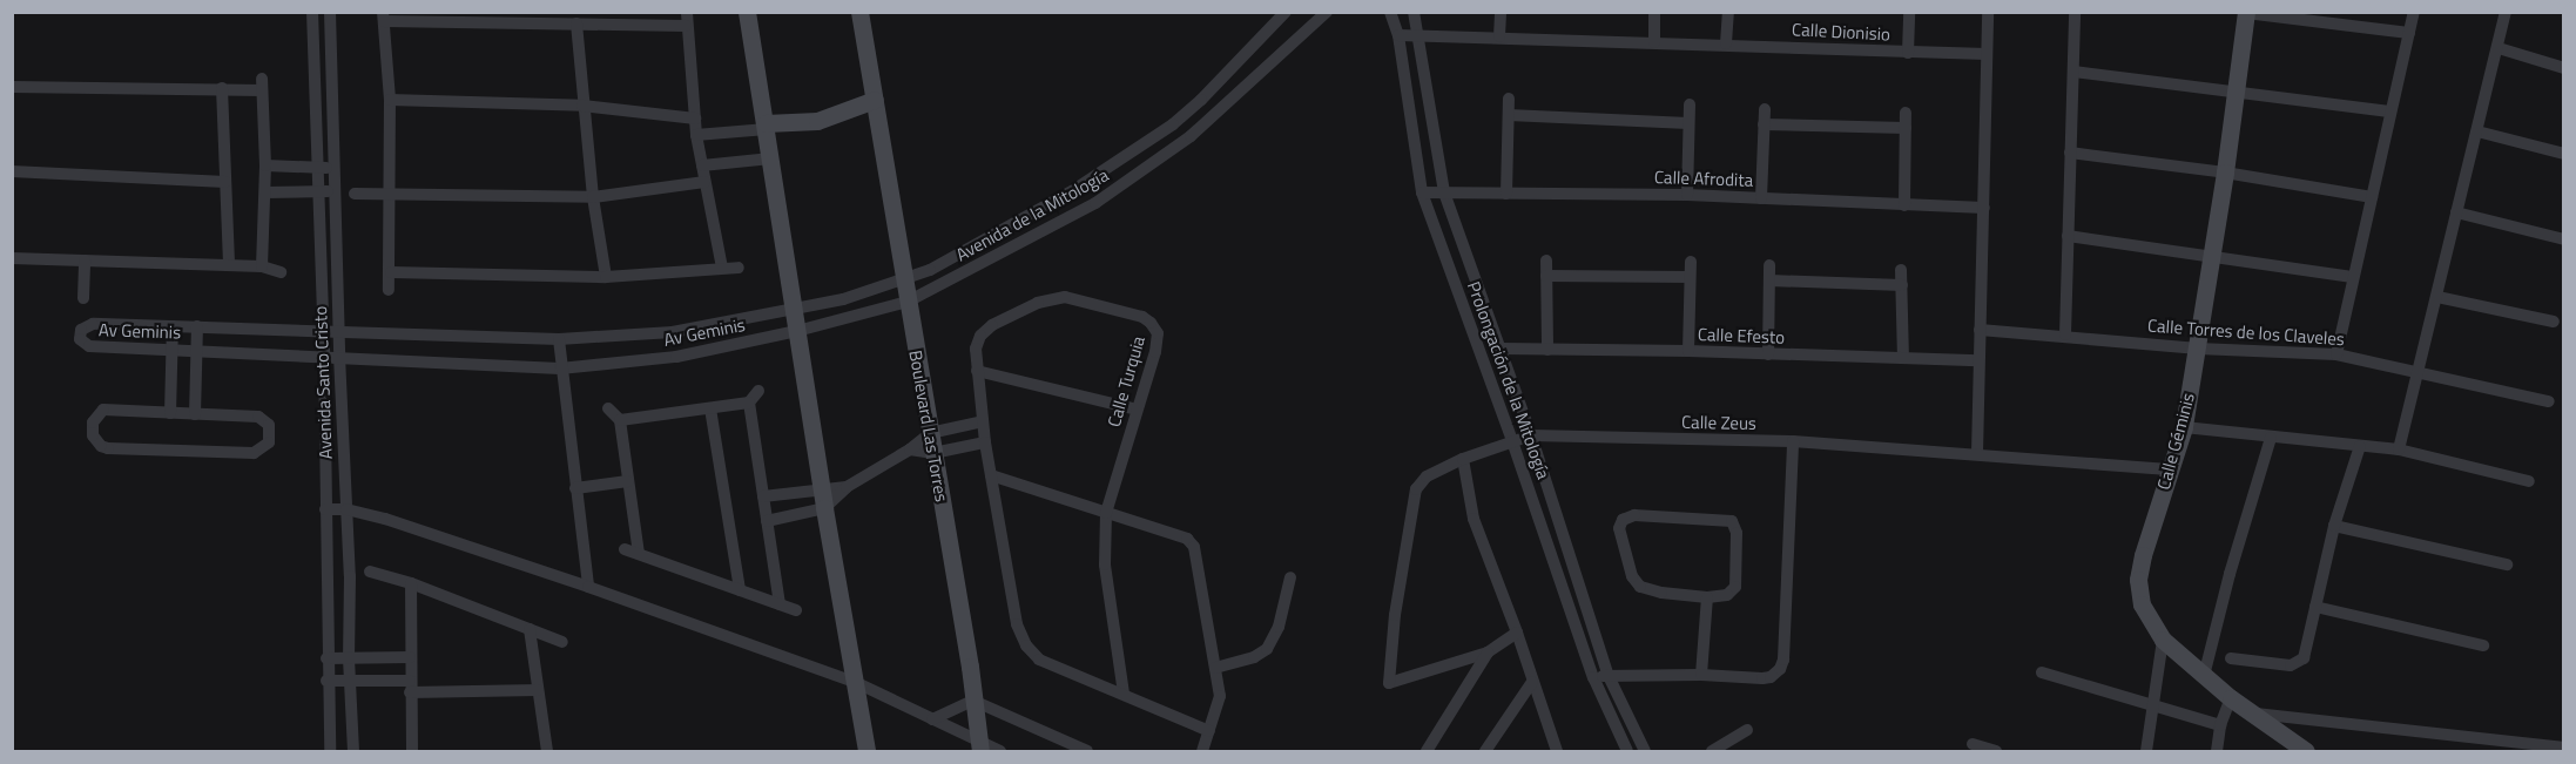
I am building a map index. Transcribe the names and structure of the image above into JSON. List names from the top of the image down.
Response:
{
  "streets": {
    "main road": ["Boulevard Las Torres", "Calle Géminis"],
    "street": [
      "Calle Dionisio",
      "Calle Afrodita",
      "Avenida de la Mitología",
      "Av Geminis",
      "Calle Torres de los Claveles",
      "Calle Efesto",
      "Prolongación de la Mitología",
      "Calle Turquia",
      "Avenida Santo Cristo",
      "Calle Zeus"
    ]
  },
  "crossings": [
    ["Calle Dionisio", "Prolongación de la Mitología"],
    ["Calle Afrodita", "Prolongación de la Mitología"],
    ["Avenida de la Mitología", "Av Geminis"],
    ["Avenida de la Mitología", "Boulevard Las Torres"],
    ["Av Geminis", "Avenida Santo Cristo"],
    ["Av Geminis", "Boulevard Las Torres"],
    ["Calle Torres de los Claveles", "Calle Géminis"],
    ["Calle Efesto", "Prolongación de la Mitología"],
    ["Prolongación de la Mitología", "Calle Zeus"],
    ["Calle Zeus", "Calle Géminis"]
  ]
}
